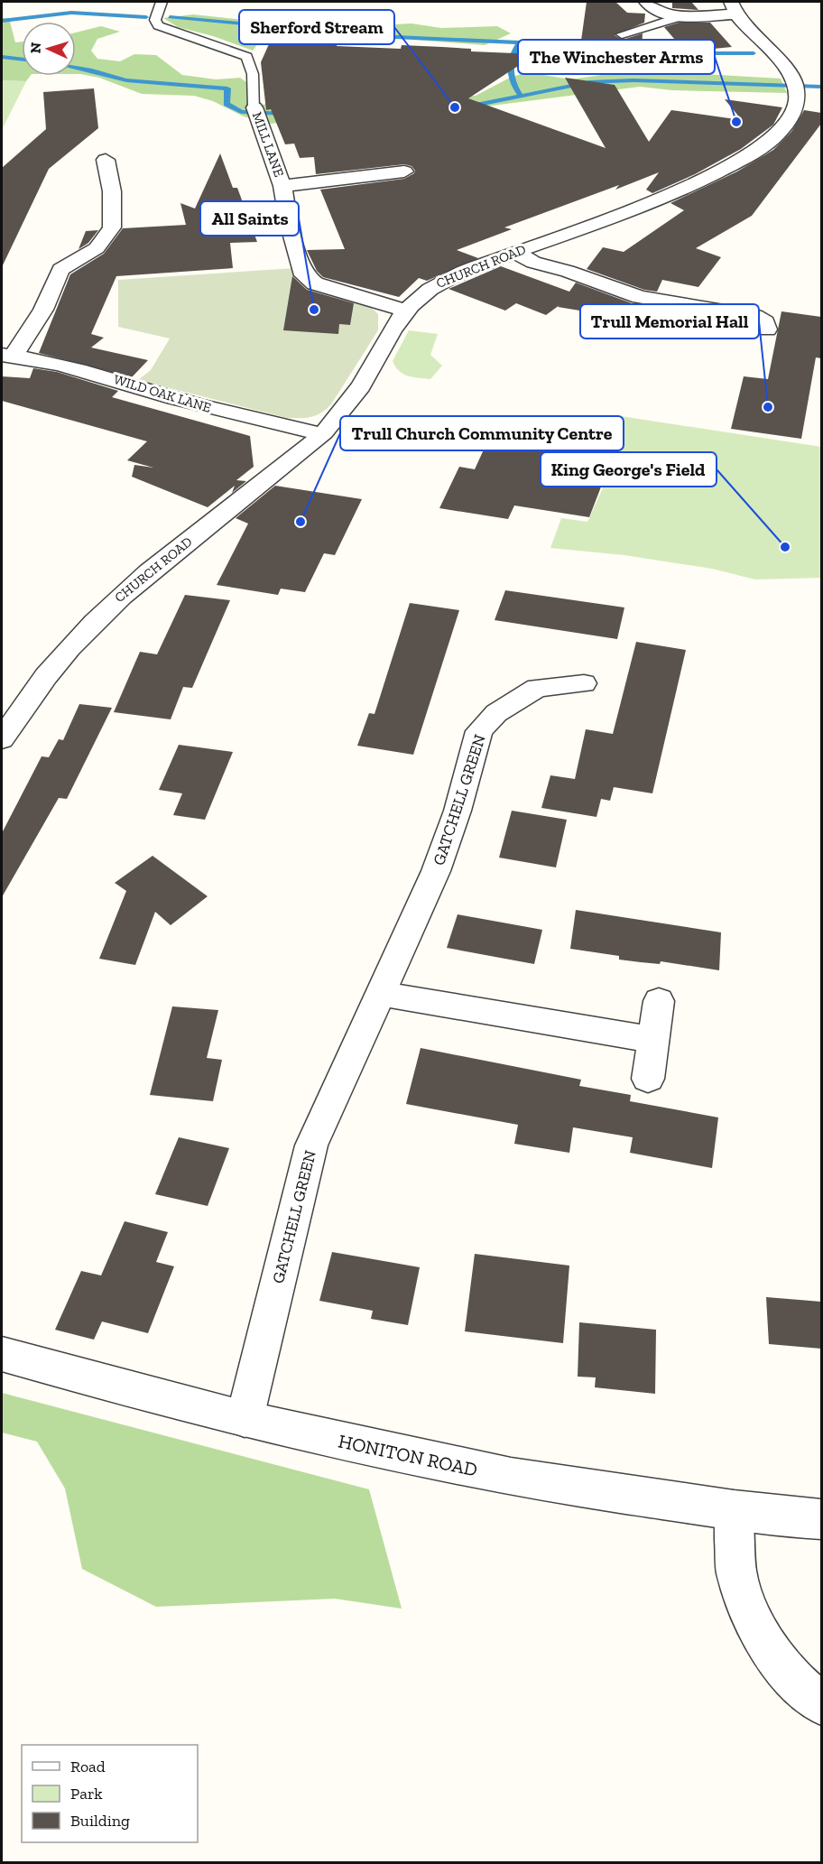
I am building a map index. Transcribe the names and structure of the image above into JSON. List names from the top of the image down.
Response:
{
  "streets": {
    "street": [
      "MILL LANE",
      "CHURCH ROAD",
      "WILD OAK LANE",
      "GATCHELL GREEN",
      "HONITON ROAD"
    ]
  },
  "crossings": [
    ["MILL LANE", "CHURCH ROAD"],
    ["CHURCH ROAD", "WILD OAK LANE"],
    ["GATCHELL GREEN", "HONITON ROAD"]
  ],
  "places": [
    "Sherford Stream",
    "The Winchester Arms",
    "All Saints",
    "Trull Memorial Hall",
    "Trull Church Community Centre",
    "King George's Field"
  ],
  "legend": ["Road", "Park", "Building"],
  "north": "left"
}
